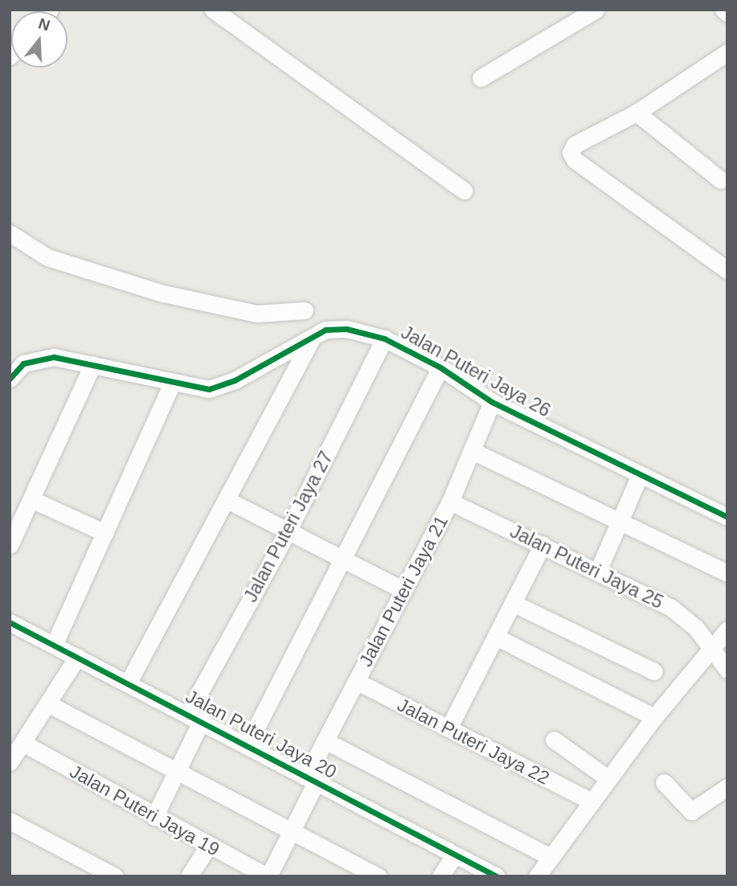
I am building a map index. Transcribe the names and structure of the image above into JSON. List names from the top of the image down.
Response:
{
  "streets": {
    "street": [
      "Jalan Puteri Jaya 26",
      "Jalan Puteri Jaya 27",
      "Jalan Puteri Jaya 25",
      "Jalan Puteri Jaya 21",
      "Jalan Puteri Jaya 20",
      "Jalan Puteri Jaya 22",
      "Jalan Puteri Jaya 19"
    ]
  },
  "crossings": [
    ["Jalan Puteri Jaya 26", "Jalan Puteri Jaya 27"],
    ["Jalan Puteri Jaya 26", "Jalan Puteri Jaya 21"],
    ["Jalan Puteri Jaya 27", "Jalan Puteri Jaya 20"],
    ["Jalan Puteri Jaya 27", "Jalan Puteri Jaya 19"],
    ["Jalan Puteri Jaya 25", "Jalan Puteri Jaya 21"],
    ["Jalan Puteri Jaya 21", "Jalan Puteri Jaya 20"],
    ["Jalan Puteri Jaya 21", "Jalan Puteri Jaya 22"],
    ["Jalan Puteri Jaya 21", "Jalan Puteri Jaya 19"]
  ],
  "north": "top"
}
